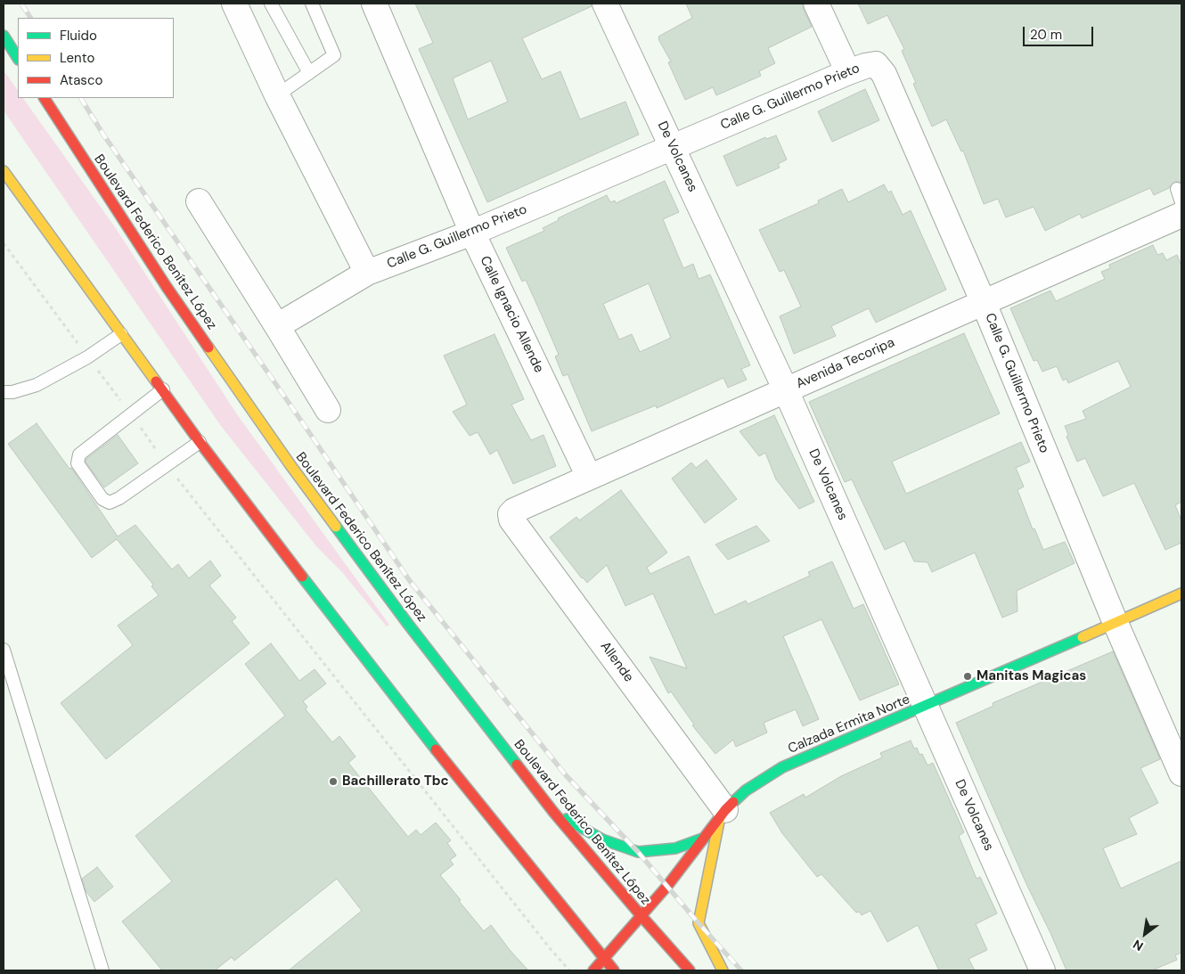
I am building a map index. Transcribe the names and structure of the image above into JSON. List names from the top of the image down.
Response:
{
  "streets": {
    "main road": ["Boulevard Federico Benítez López", "Calzada Ermita Norte"],
    "street": [
      "Calle G. Guillermo Prieto",
      "De Volcanes",
      "Calle Ignacio Allende",
      "Avenida Tecoripa",
      "Allende"
    ]
  },
  "crossings": [
    ["Calle G. Guillermo Prieto", "De Volcanes"],
    ["Calle G. Guillermo Prieto", "Calle Ignacio Allende"],
    ["Calle G. Guillermo Prieto", "Avenida Tecoripa"],
    ["Calle G. Guillermo Prieto", "Calzada Ermita Norte"],
    ["De Volcanes", "Avenida Tecoripa"],
    ["De Volcanes", "Calzada Ermita Norte"],
    ["Boulevard Federico Benítez López", "Calzada Ermita Norte"],
    ["Calle Ignacio Allende", "Avenida Tecoripa"],
    ["Avenida Tecoripa", "Allende"],
    ["Allende", "Calzada Ermita Norte"]
  ],
  "places": ["Manitas Magicas", "Bachillerato Tbc"],
  "legend": ["Fluido", "Lento", "Atasco"],
  "scale_bar": "20 m",
  "north": "bottom left"
}
